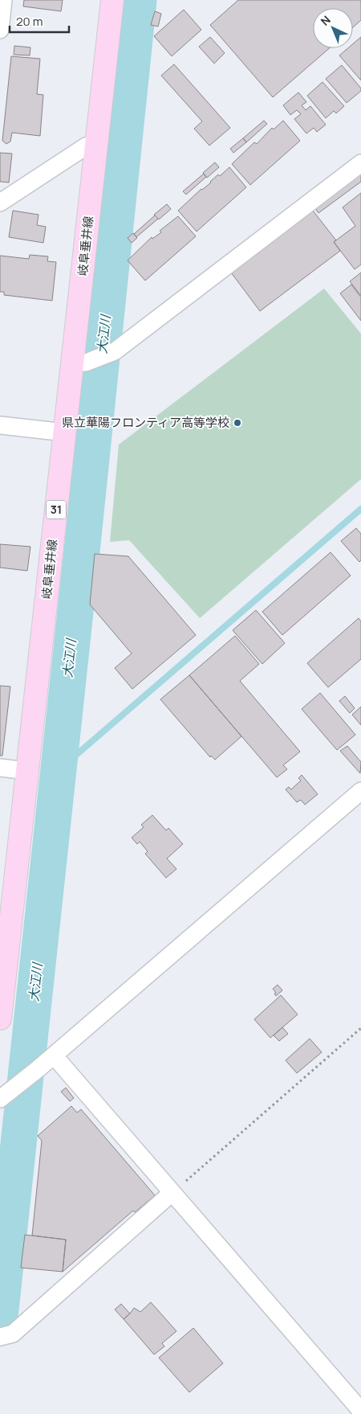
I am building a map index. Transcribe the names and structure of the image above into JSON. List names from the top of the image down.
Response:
{
  "streets": {
    "main road": ["岐阜垂井線", "31"]
  },
  "water": ["大江川"],
  "places": ["県立華陽フロンティア高等学校"],
  "scale_bar": "20 m",
  "north": "top left"
}
